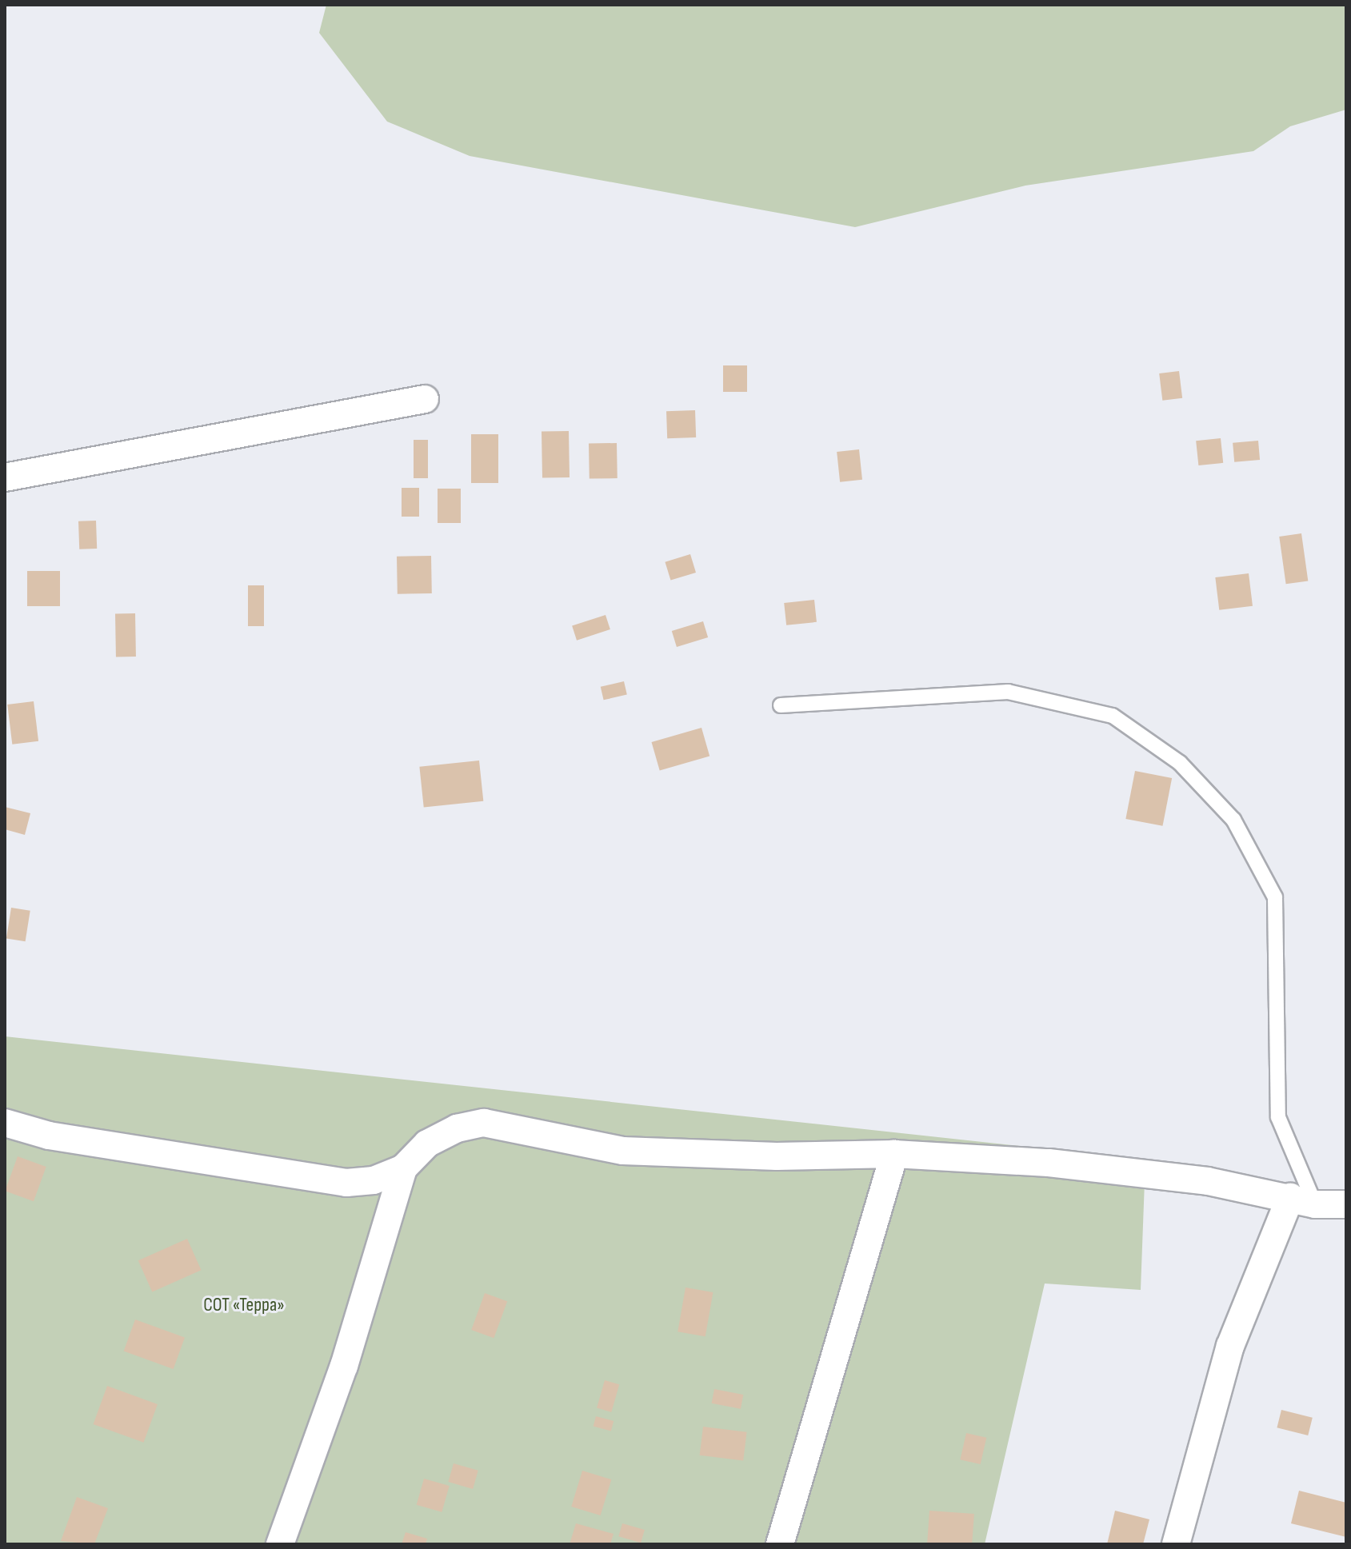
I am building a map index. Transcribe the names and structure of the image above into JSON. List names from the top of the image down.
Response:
{
  "parks": ["СОТ «Терра»"]
}
